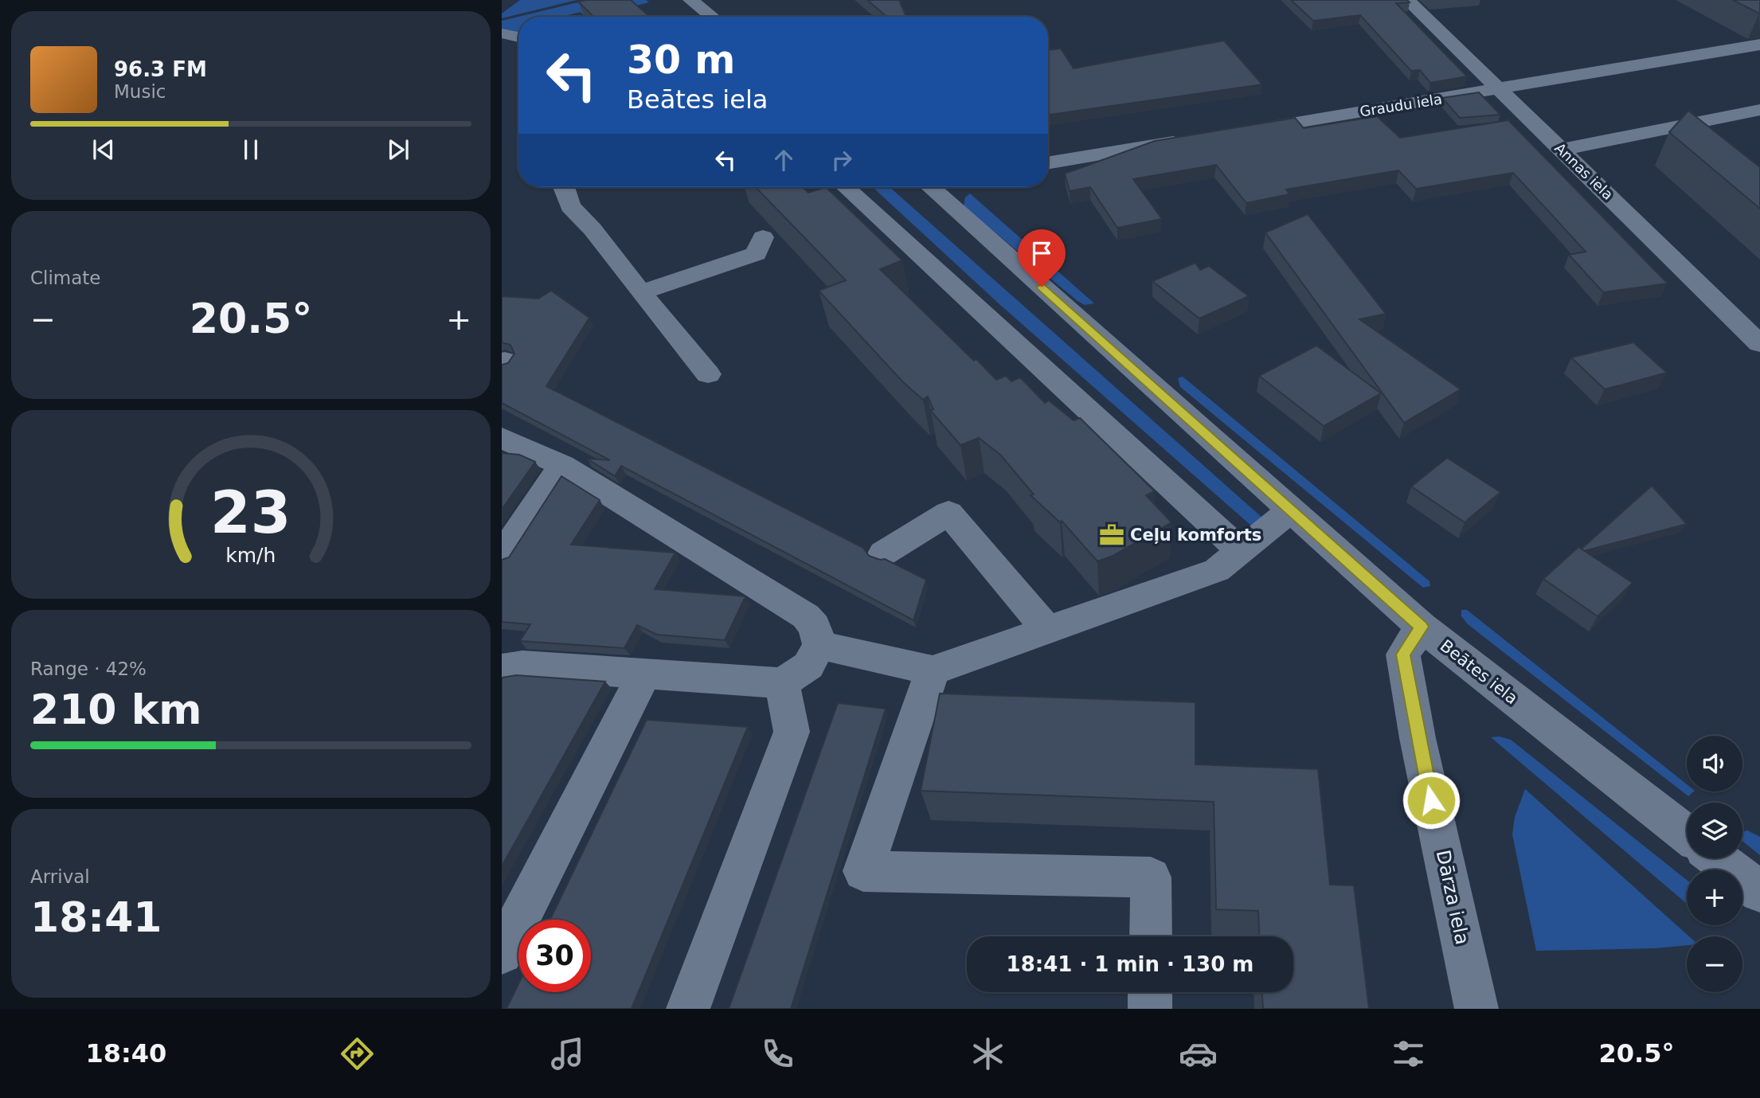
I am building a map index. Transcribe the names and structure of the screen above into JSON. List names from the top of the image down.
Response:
{
  "streets": {
    "street": [
      "Graudu iela",
      "Annas iela",
      "Beātes iela",
      "Dārza iela"
    ]
  },
  "crossings": [
    ["Graudu iela", "Annas iela"],
    ["Beātes iela", "Dārza iela"]
  ],
  "places": {
    "office": ["Ceļu komforts"]
  },
  "page": {
    "turn": ["30 m", "Beātes iela"],
    "song": ["96.3 FM", "Music"],
    "tile": [
      "Climate",
      ["Range · 42%", "210 km"],
      ["Arrival", "18:41"]
    ],
    "heat": ["−", "20.5°", "+"],
    "map_buttons": ["+", "−"],
    "limit": "30",
    "trip": "18:41 · 1 min · 130 m",
    "tabs": ["18:40", "20.5°"],
    "gauge": ["23", "km/h"]
  }
}
